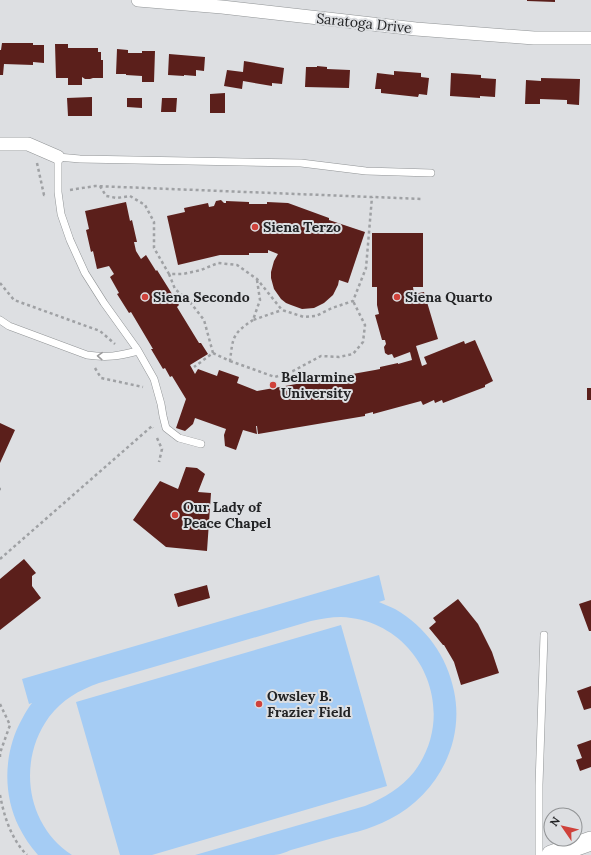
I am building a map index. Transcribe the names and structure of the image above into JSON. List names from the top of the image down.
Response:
{
  "streets": {
    "street": ["Saratoga Drive"]
  },
  "places": [
    "Siena Terzo",
    "Siena Secondo",
    "Siena Quarto",
    "Bellarmine University",
    "Our Lady of Peace Chapel",
    "Owsley B. Frazier Field"
  ],
  "north": "top left"
}
